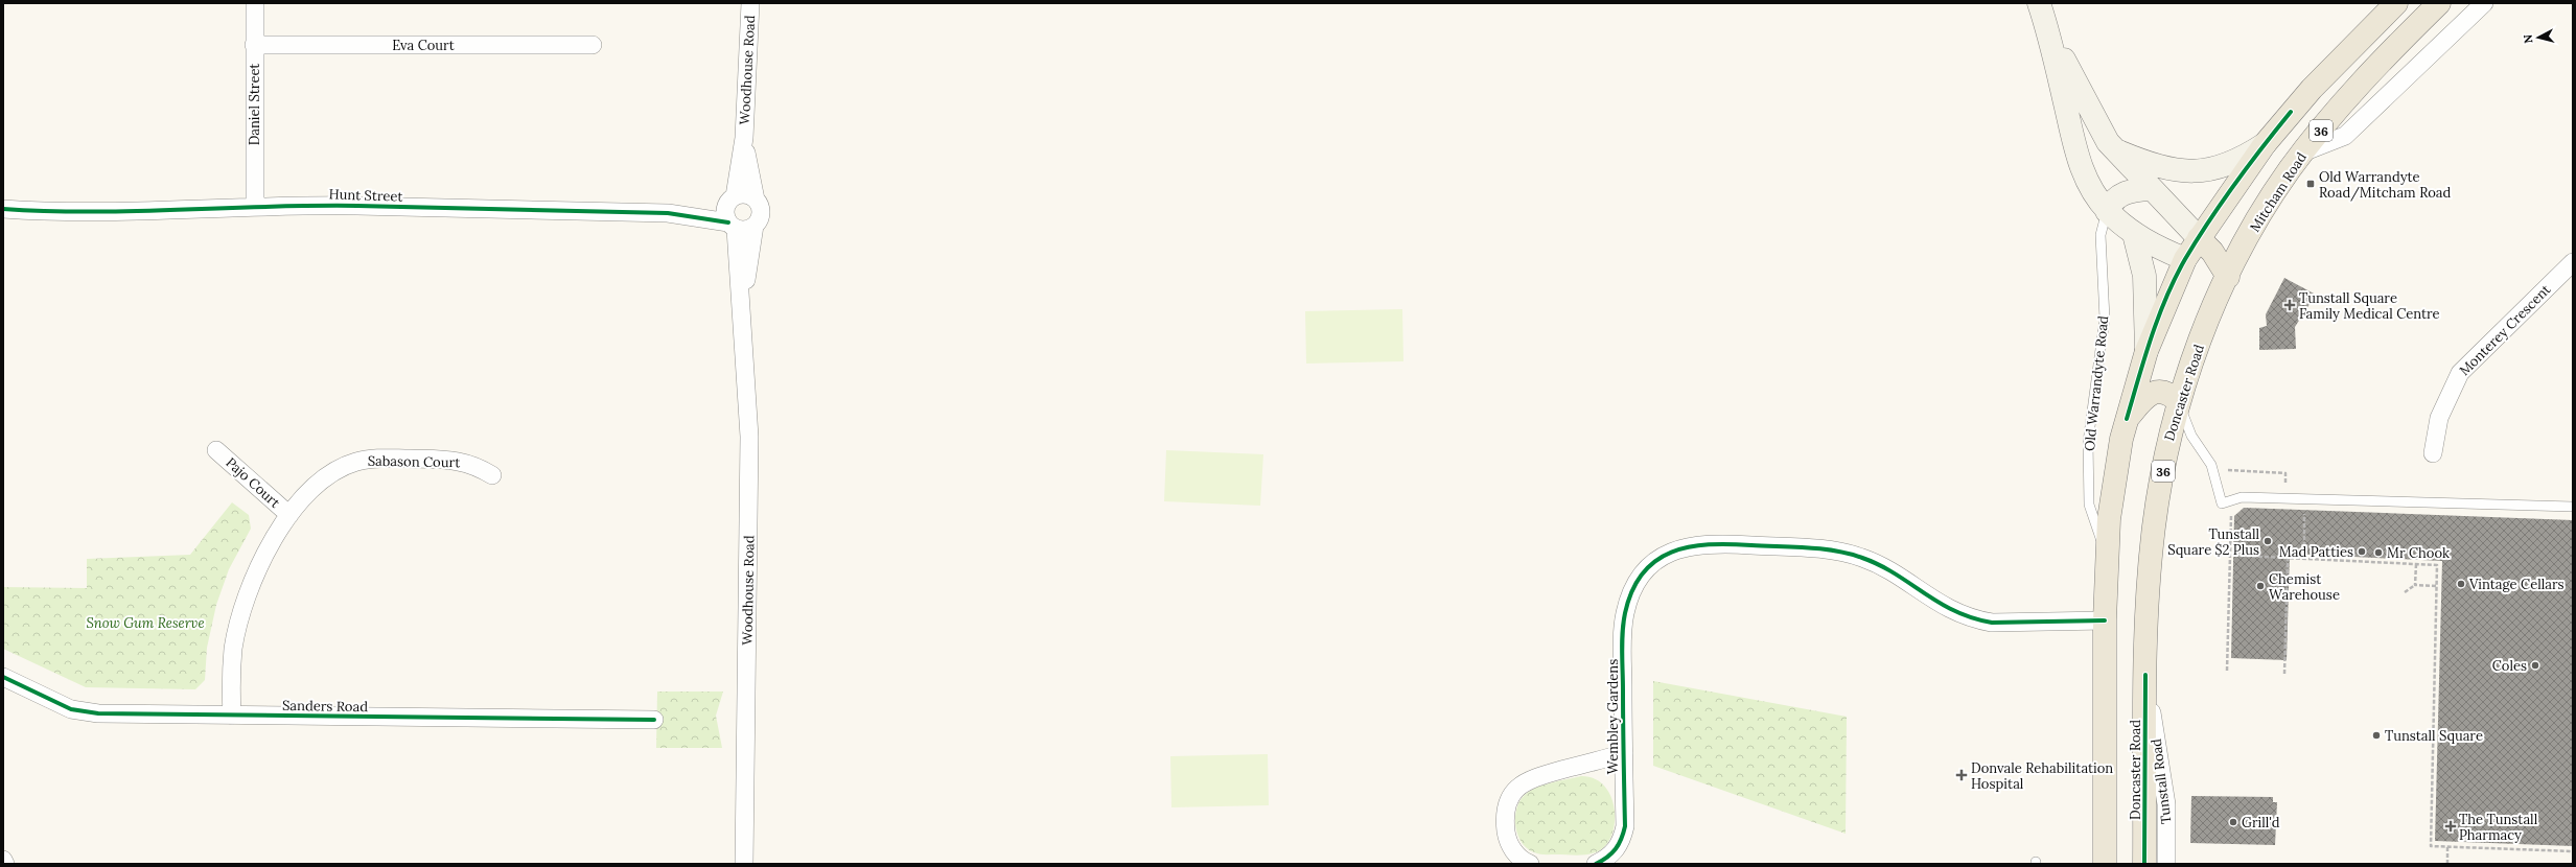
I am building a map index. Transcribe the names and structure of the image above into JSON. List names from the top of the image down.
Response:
{
  "streets": {
    "main road": ["36", "Mitcham Road", "Doncaster Road"],
    "street": [
      "Eva Court",
      "Woodhouse Road",
      "Daniel Street",
      "Hunt Street",
      "Monterey Crescent",
      "Sabason Court",
      "Pajo Court",
      "Sanders Road",
      "Wembley Gardens",
      "Tunstall Road"
    ],
    "lane": ["Old Warrandyte Road"]
  },
  "crossings": [
    ["Eva Court", "Daniel Street"],
    ["Woodhouse Road", "Hunt Street"],
    ["Daniel Street", "Hunt Street"],
    ["36", "Old Warrandyte Road"],
    ["36", "Wembley Gardens"],
    ["Mitcham Road", "Doncaster Road"],
    ["Doncaster Road", "Tunstall Road"],
    ["Sabason Court", "Pajo Court"],
    ["Sabason Court", "Sanders Road"]
  ],
  "parks": ["Snow Gum Reserve"],
  "places": {
    "transit": ["Old Warrandyte Road/Mitcham Road"],
    "health": ["Tunstall Square Family Medical Centre", "Donvale Rehabilitation Hospital", "The Tunstall Pharmacy"],
    "other": [
      "Tunstall Square $2 Plus",
      "Mad Patties",
      "Mr Chook",
      "Vintage Cellars",
      "Chemist Warehouse",
      "Coles",
      "Tunstall Square",
      "Grill'd"
    ]
  },
  "north": "left"
}
